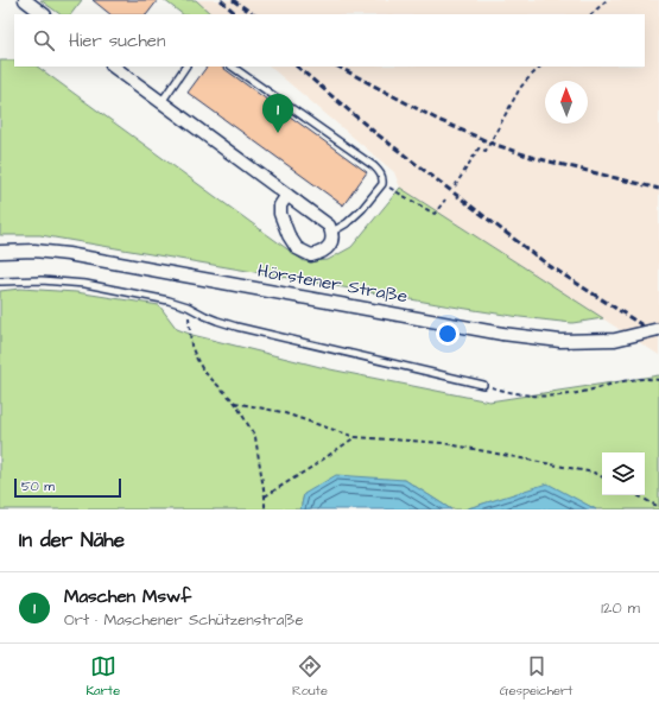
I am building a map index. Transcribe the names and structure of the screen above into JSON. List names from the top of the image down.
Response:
{
  "streets": {
    "street": ["Hörstener Straße"]
  },
  "scale_bar": "50 m",
  "north": "top",
  "page": {
    "search": "Hier suchen",
    "pins": "1",
    "scale": "50 m",
    "heading": "In der Nähe",
    "list": [
      {
        "mark": "1",
        "name": "Maschen Mswf",
        "note": "Ort · Maschener Schützenstraße",
        "value": "120 m"
      }
    ],
    "nav": ["Karte", "Route", "Gespeichert"]
  }
}
